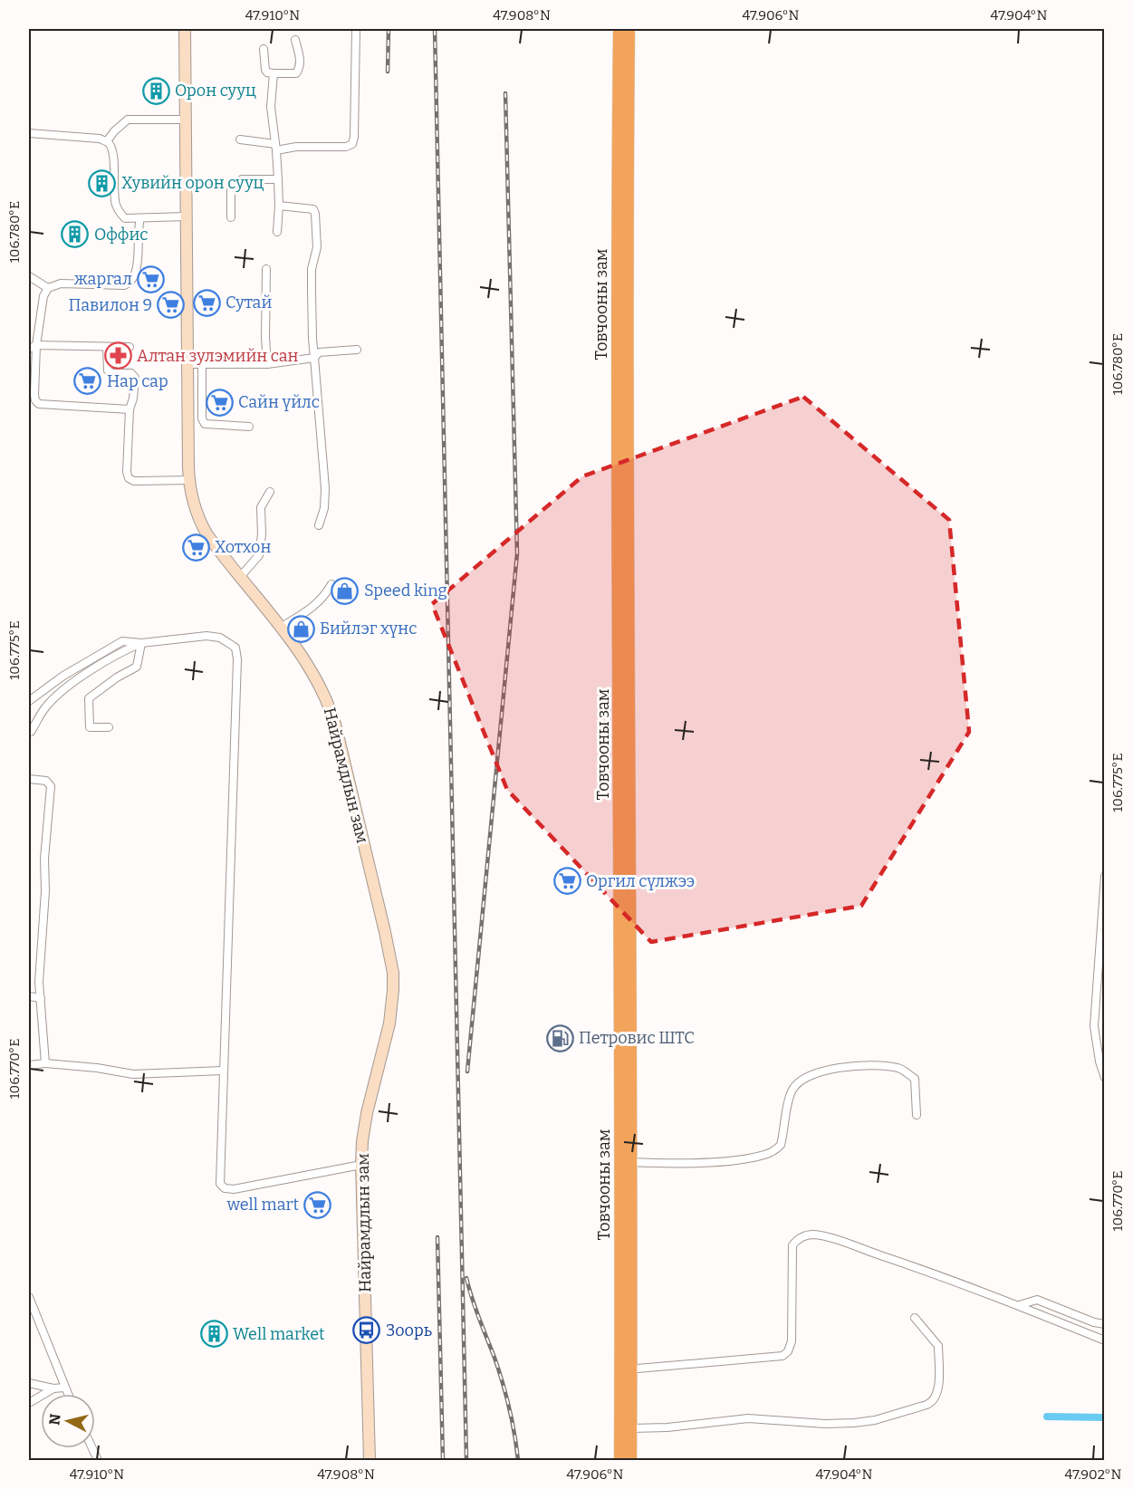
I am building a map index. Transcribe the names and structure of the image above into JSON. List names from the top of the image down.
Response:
{
  "streets": {
    "highway": ["Товчооны зам"],
    "main road": ["Найрамдлын зам"]
  },
  "places": {
    "building": [
      "Орон сууц",
      "Хувийн орон сууц",
      "Оффис",
      "Well market"
    ],
    "supermarket": [
      "жаргал",
      "Сутай",
      "Павилон 9",
      "Нар сар",
      "Сайн үйлс",
      "Хотхон",
      "Оргил сүлжээ",
      "well mart"
    ],
    "pharmacy": ["Алтан зулэмийн сан"],
    "shop": ["Speed king", "Бийлэг хүнс"],
    "fuel station": ["Петровис ШТС"],
    "bus stop": ["Зоорь"]
  },
  "north": "left",
  "coordinates": [
    "47.910°N",
    "47.908°N",
    "47.906°N",
    "47.904°N",
    "106.780°E",
    "106.775°E",
    "106.770°E",
    "47.902°N"
  ]
}
